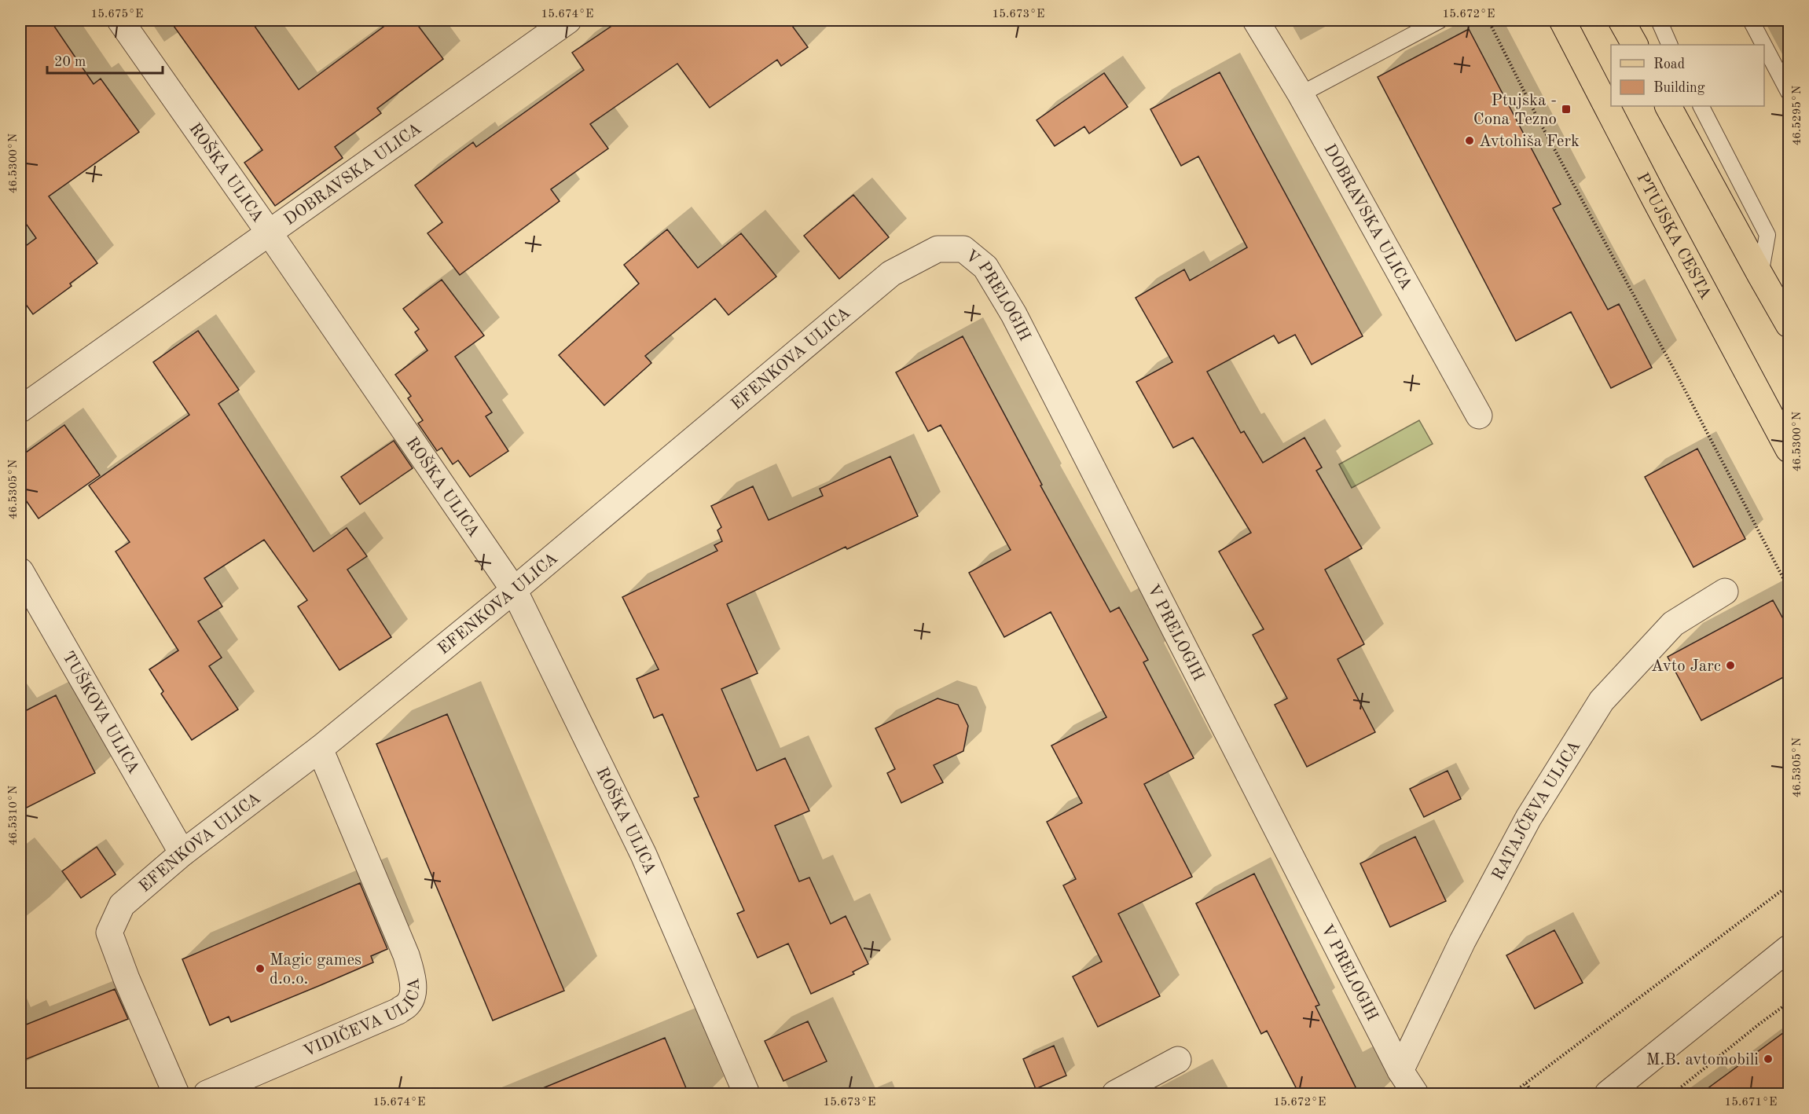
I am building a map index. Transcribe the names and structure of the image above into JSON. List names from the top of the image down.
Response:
{
  "streets": {
    "main road": ["PTUJSKA CESTA"],
    "street": [
      "ROŠKA ULICA",
      "DOBRAVSKA ULICA",
      "V PRELOGIH",
      "EFENKOVA ULICA",
      "TUŠKOVA ULICA",
      "RATAJČEVA ULICA",
      "VIDIČEVA ULICA"
    ]
  },
  "crossings": [
    ["ROŠKA ULICA", "DOBRAVSKA ULICA"],
    ["ROŠKA ULICA", "EFENKOVA ULICA"],
    ["V PRELOGIH", "EFENKOVA ULICA"],
    ["V PRELOGIH", "RATAJČEVA ULICA"],
    ["EFENKOVA ULICA", "TUŠKOVA ULICA"],
    ["EFENKOVA ULICA", "VIDIČEVA ULICA"]
  ],
  "places": {
    "transit": ["Ptujska - Cona Tezno"],
    "other": [
      "Avtohiša Ferk",
      "Avto Jarc",
      "Magic games d.o.o.",
      "M.B. avtomobili"
    ]
  },
  "legend": ["Road", "Building"],
  "scale_bar": "20 m",
  "coordinates": [
    "15.675°E",
    "15.674°E",
    "15.673°E",
    "15.672°E",
    "46.5295°N",
    "46.5300°N",
    "46.5305°N",
    "46.5310°N",
    "15.671°E"
  ]
}
